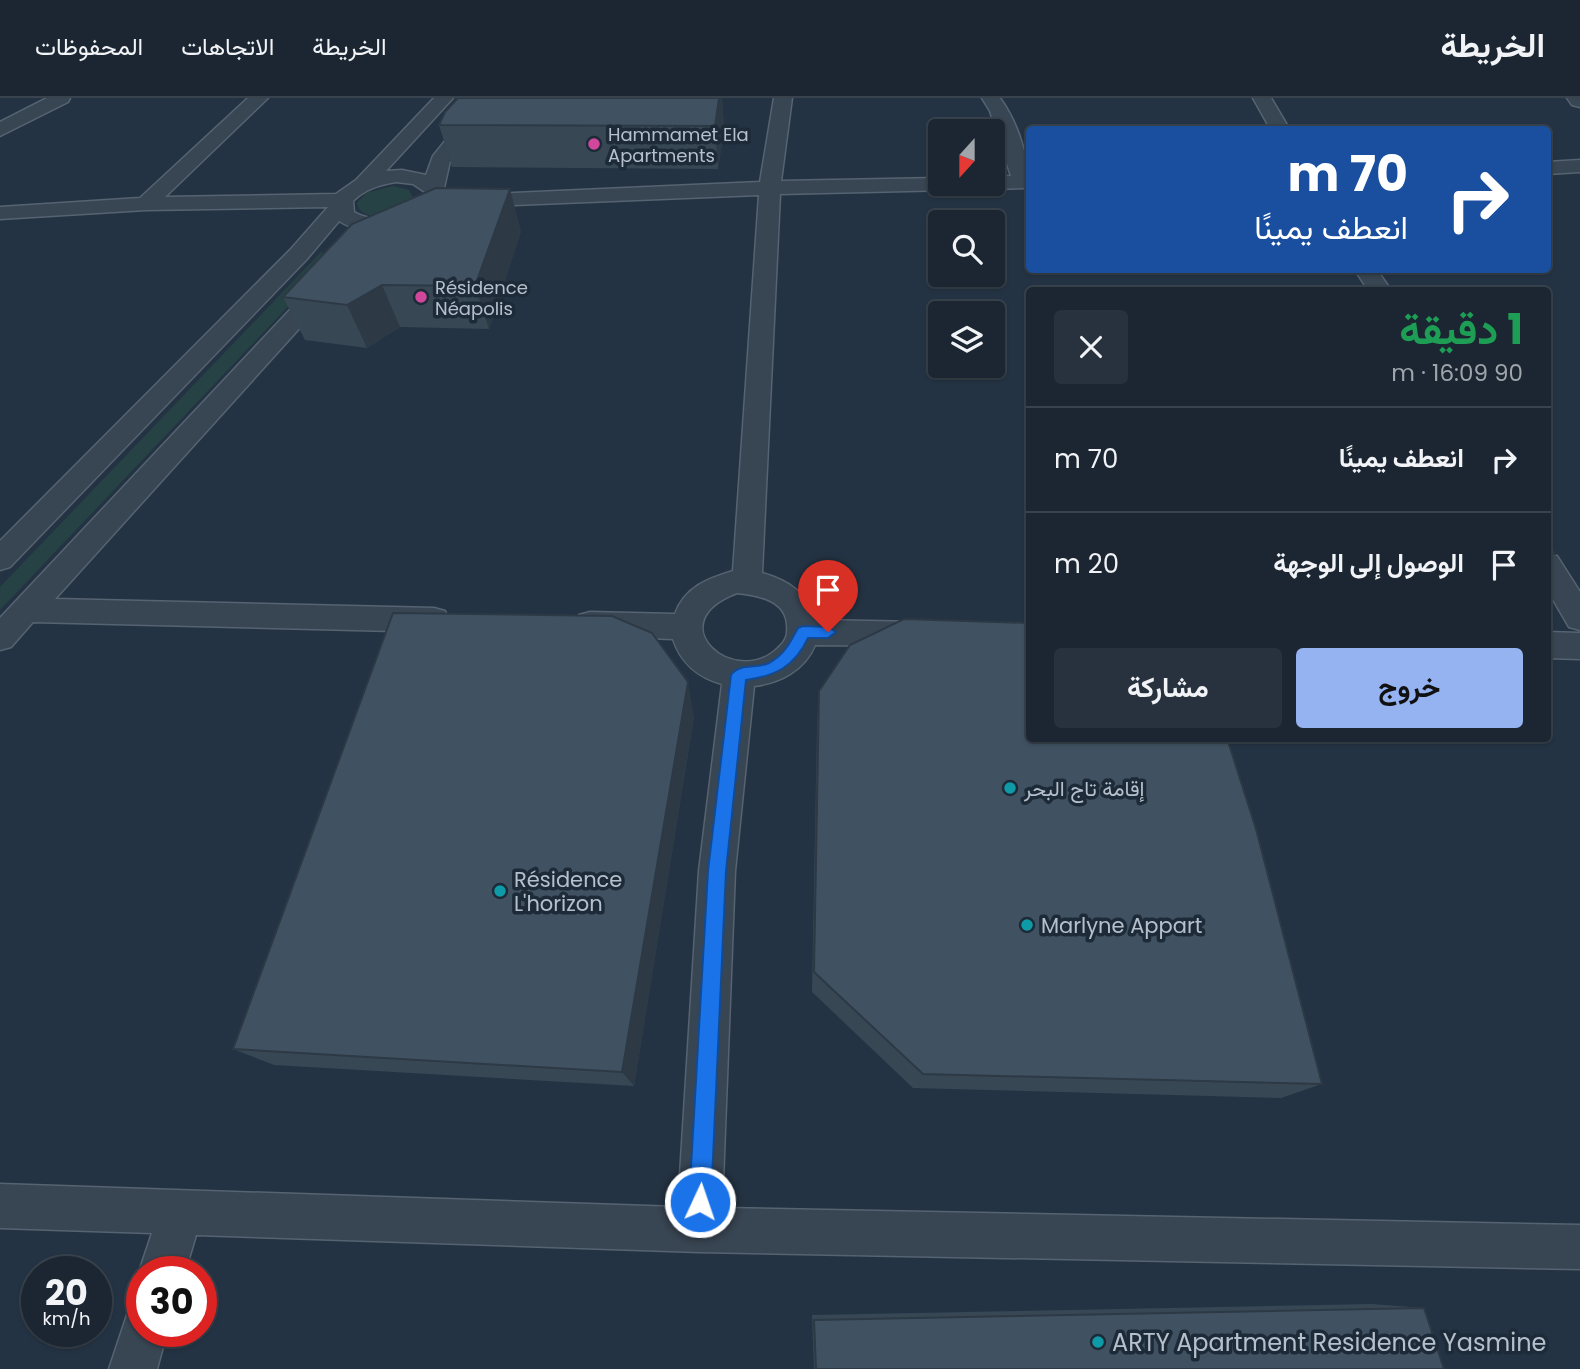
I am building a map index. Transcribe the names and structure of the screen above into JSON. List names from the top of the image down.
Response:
{
  "places": [
    "Hammamet Ela Apartments",
    "Résidence Néapolis",
    "إقامة تاج البحر",
    "Résidence L'horizon",
    "Marlyne Appart",
    "ARTY Apartment Residence Yasmine"
  ],
  "north": "bottom",
  "page": {
    "header": "الخريطة",
    "nav": ["الخريطة", "الاتجاهات", "المحفوظات"],
    "turn": ["70 m", "انعطف يمينًا"],
    "heading": ["1 دقيقة", "90 m · 16:09"],
    "list": [
      {
        "name": "انعطف يمينًا",
        "value": "70 m"
      },
      {
        "name": "الوصول إلى الوجهة",
        "value": "20 m"
      }
    ],
    "buttons": ["خروج", "مشاركة"],
    "speed": "20 km/h",
    "limit": "30"
  }
}
